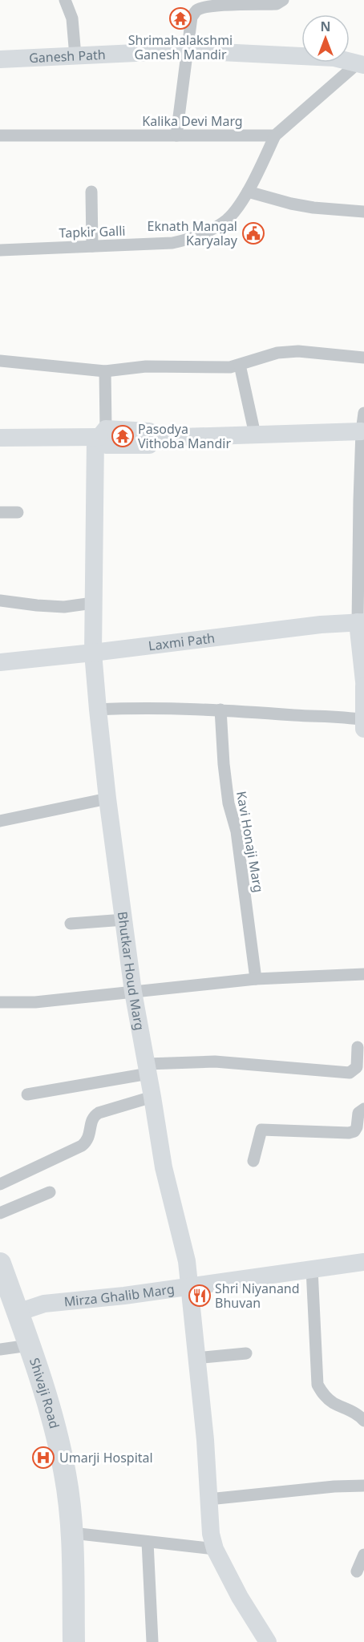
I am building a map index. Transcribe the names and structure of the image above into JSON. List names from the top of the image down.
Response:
{
  "streets": {
    "highway": ["Shivaji Road"],
    "street": [
      "Ganesh Path",
      "Kalika Devi Marg",
      "Tapkir Galli",
      "Laxmi Path",
      "Kavi Honaji Marg",
      "Bhutkar Houd Marg",
      "Mirza Ghalib Marg"
    ]
  },
  "crossings": [
    ["Kalika Devi Marg", "Tapkir Galli"],
    ["Laxmi Path", "Bhutkar Houd Marg"],
    ["Bhutkar Houd Marg", "Mirza Ghalib Marg"],
    ["Mirza Ghalib Marg", "Shivaji Road"]
  ],
  "places": {
    "temple": ["Shrimahalakshmi Ganesh Mandir", "Pasodya Vithoba Mandir"],
    "public building": ["Eknath Mangal Karyalay"],
    "restaurant": ["Shri Niyanand Bhuvan"],
    "hospital": ["Umarji Hospital"]
  },
  "north": "top"
}
